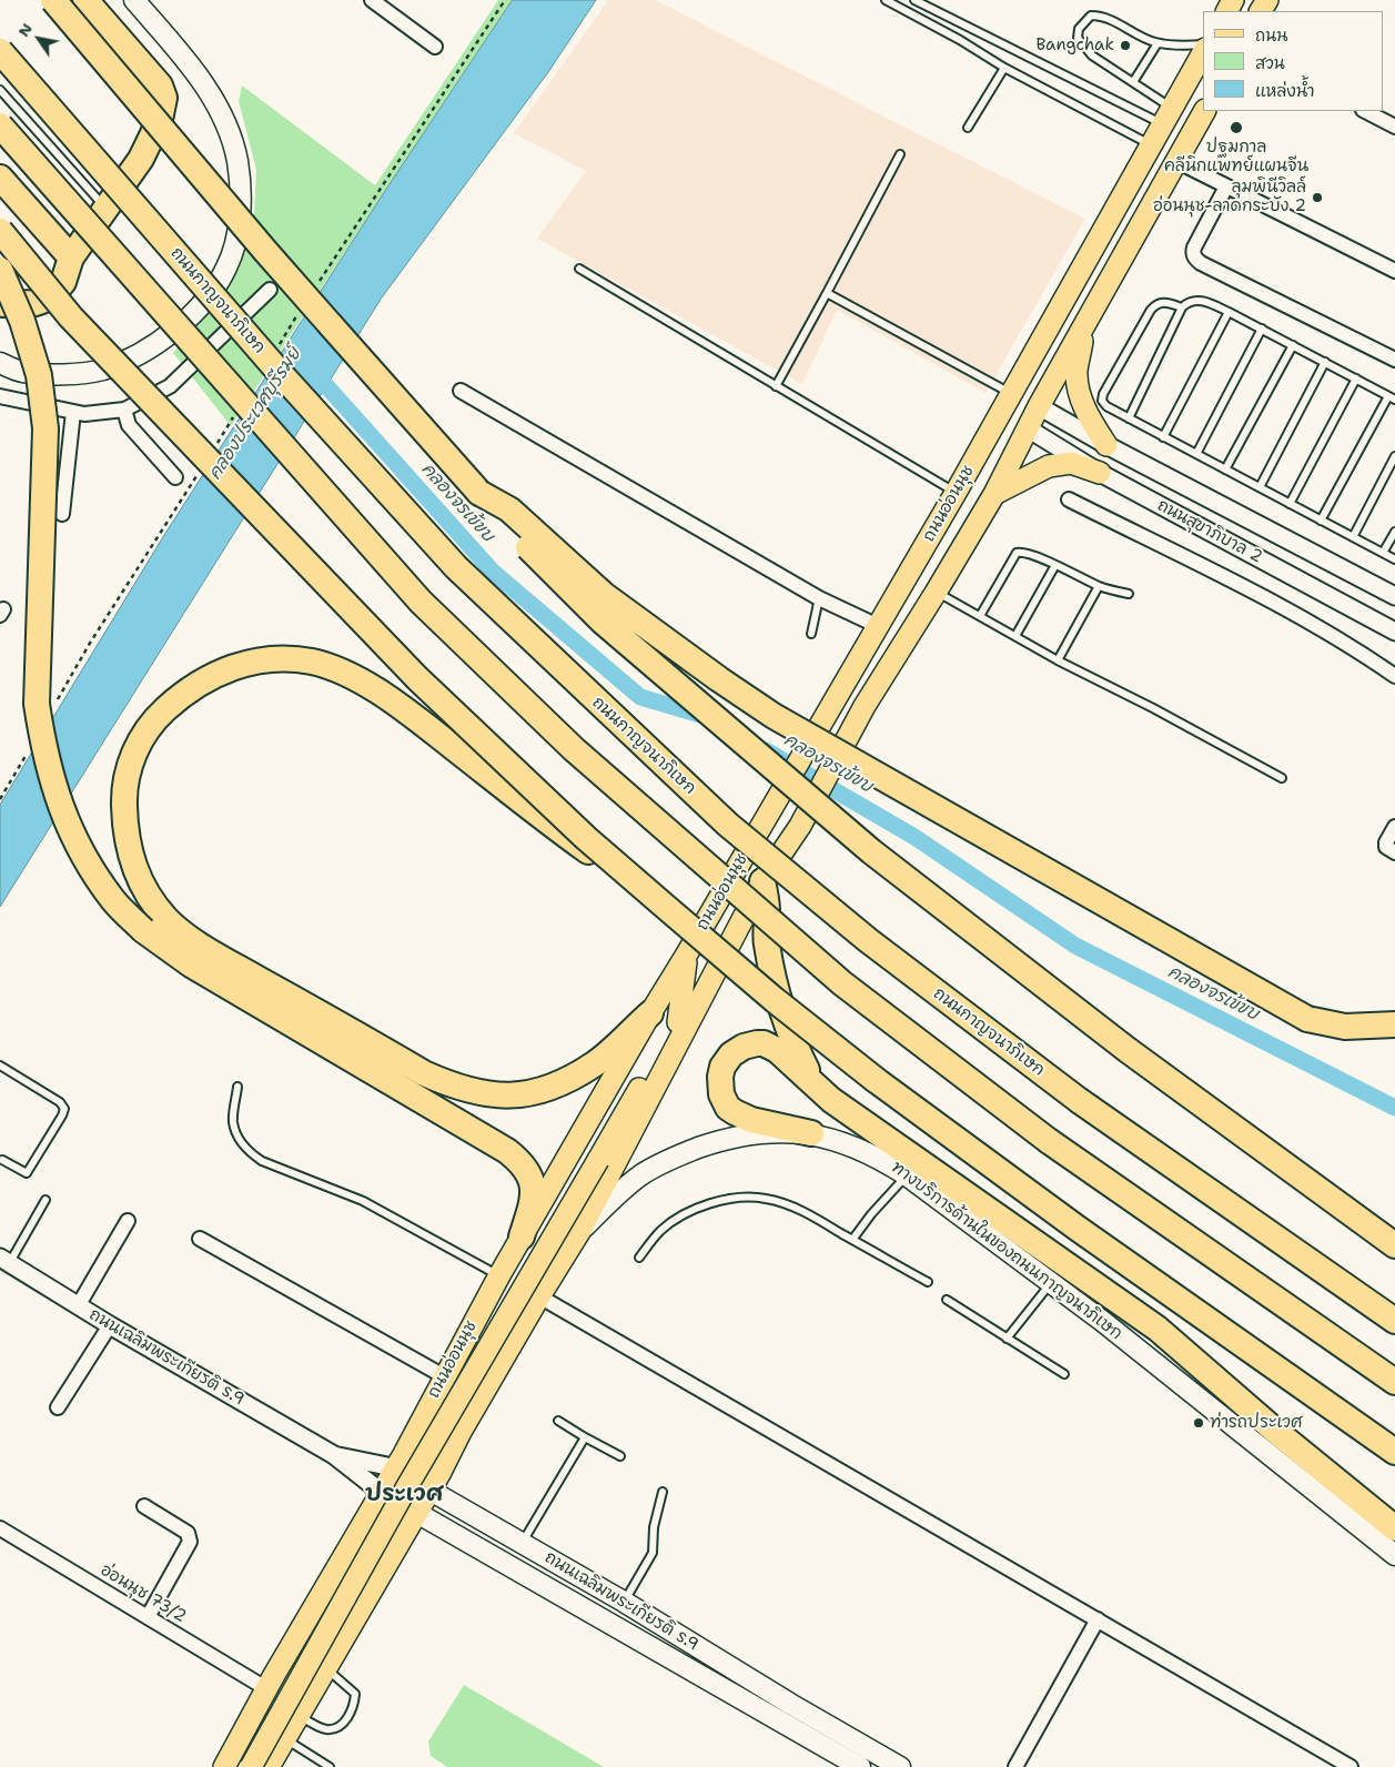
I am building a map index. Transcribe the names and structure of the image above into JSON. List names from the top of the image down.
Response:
{
  "streets": {
    "highway": ["ถนนกาญจนาภิเษก"],
    "main road": ["ถนนอ่อนนุช", "ทางบริการด้านในของถนนกาญจนาภิเษก", "ถนนเฉลิมพระเกียรติ ร.9"],
    "street": ["ถนนสุขาภิบาล 2", "อ่อนนุช 73/2"]
  },
  "crossings": [
    ["ถนนอ่อนนุช", "ถนนสุขาภิบาล 2"],
    ["ถนนอ่อนนุช", "ทางบริการด้านในของถนนกาญจนาภิเษก"],
    ["ถนนอ่อนนุช", "ถนนเฉลิมพระเกียรติ ร.9"],
    ["ถนนอ่อนนุช", "อ่อนนุช 73/2"]
  ],
  "districts": ["ประเวศ"],
  "water": ["คลองประเวศบุรีรมย์", "คลองจรเข้ขบ"],
  "places": [
    "Bangchak",
    "ปฐมกาล คลีนิกแพทย์แผนจีน",
    "ลุมพินีวิลล์ อ่อนนุช-ลาดกระบัง 2",
    "ท่ารถประเวศ"
  ],
  "legend": ["ถนน", "สวน", "แหล่งน้ำ"],
  "north": "top left"
}
